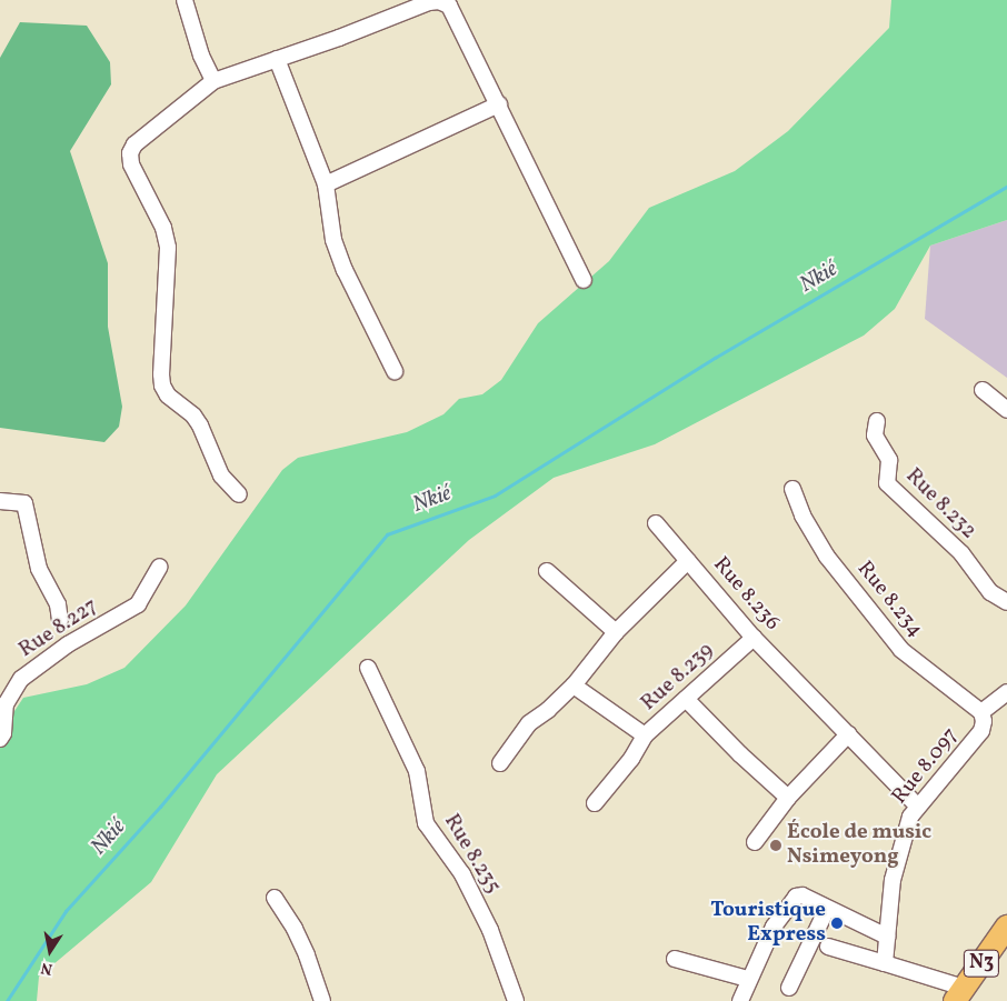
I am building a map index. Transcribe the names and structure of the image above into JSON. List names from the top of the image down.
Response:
{
  "streets": {
    "highway": ["N3"],
    "street": [
      "Rue 8.232",
      "Rue 8.236",
      "Rue 8.234",
      "Rue 8.227",
      "Rue 8.239",
      "Rue 8.097",
      "Rue 8.235"
    ]
  },
  "crossings": [
    ["Rue 8.236", "Rue 8.239"],
    ["Rue 8.236", "Rue 8.097"],
    ["Rue 8.234", "Rue 8.097"]
  ],
  "water": ["Nkié"],
  "places": ["École de music Nsimeyong", "Touristique Express"],
  "north": "bottom"
}
